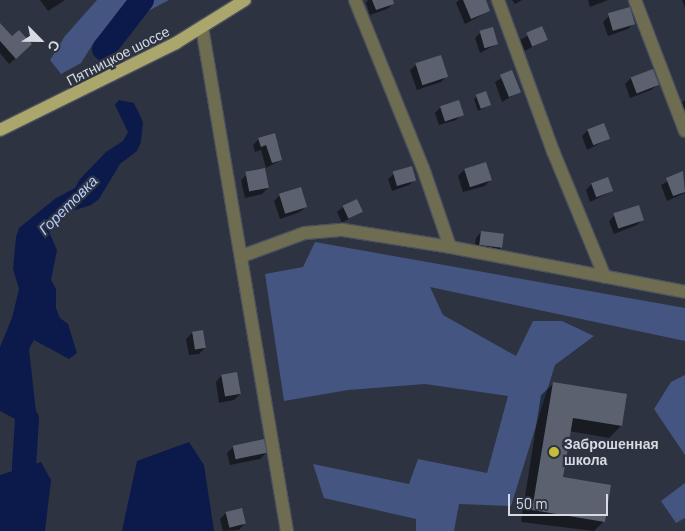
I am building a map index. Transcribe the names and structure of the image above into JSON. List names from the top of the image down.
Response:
{
  "streets": {
    "main road": ["Пятницкое шоссе"]
  },
  "water": ["Горетовка"],
  "places": ["Заброшенная школа"],
  "scale_bar": "50 m",
  "north": "bottom right"
}
